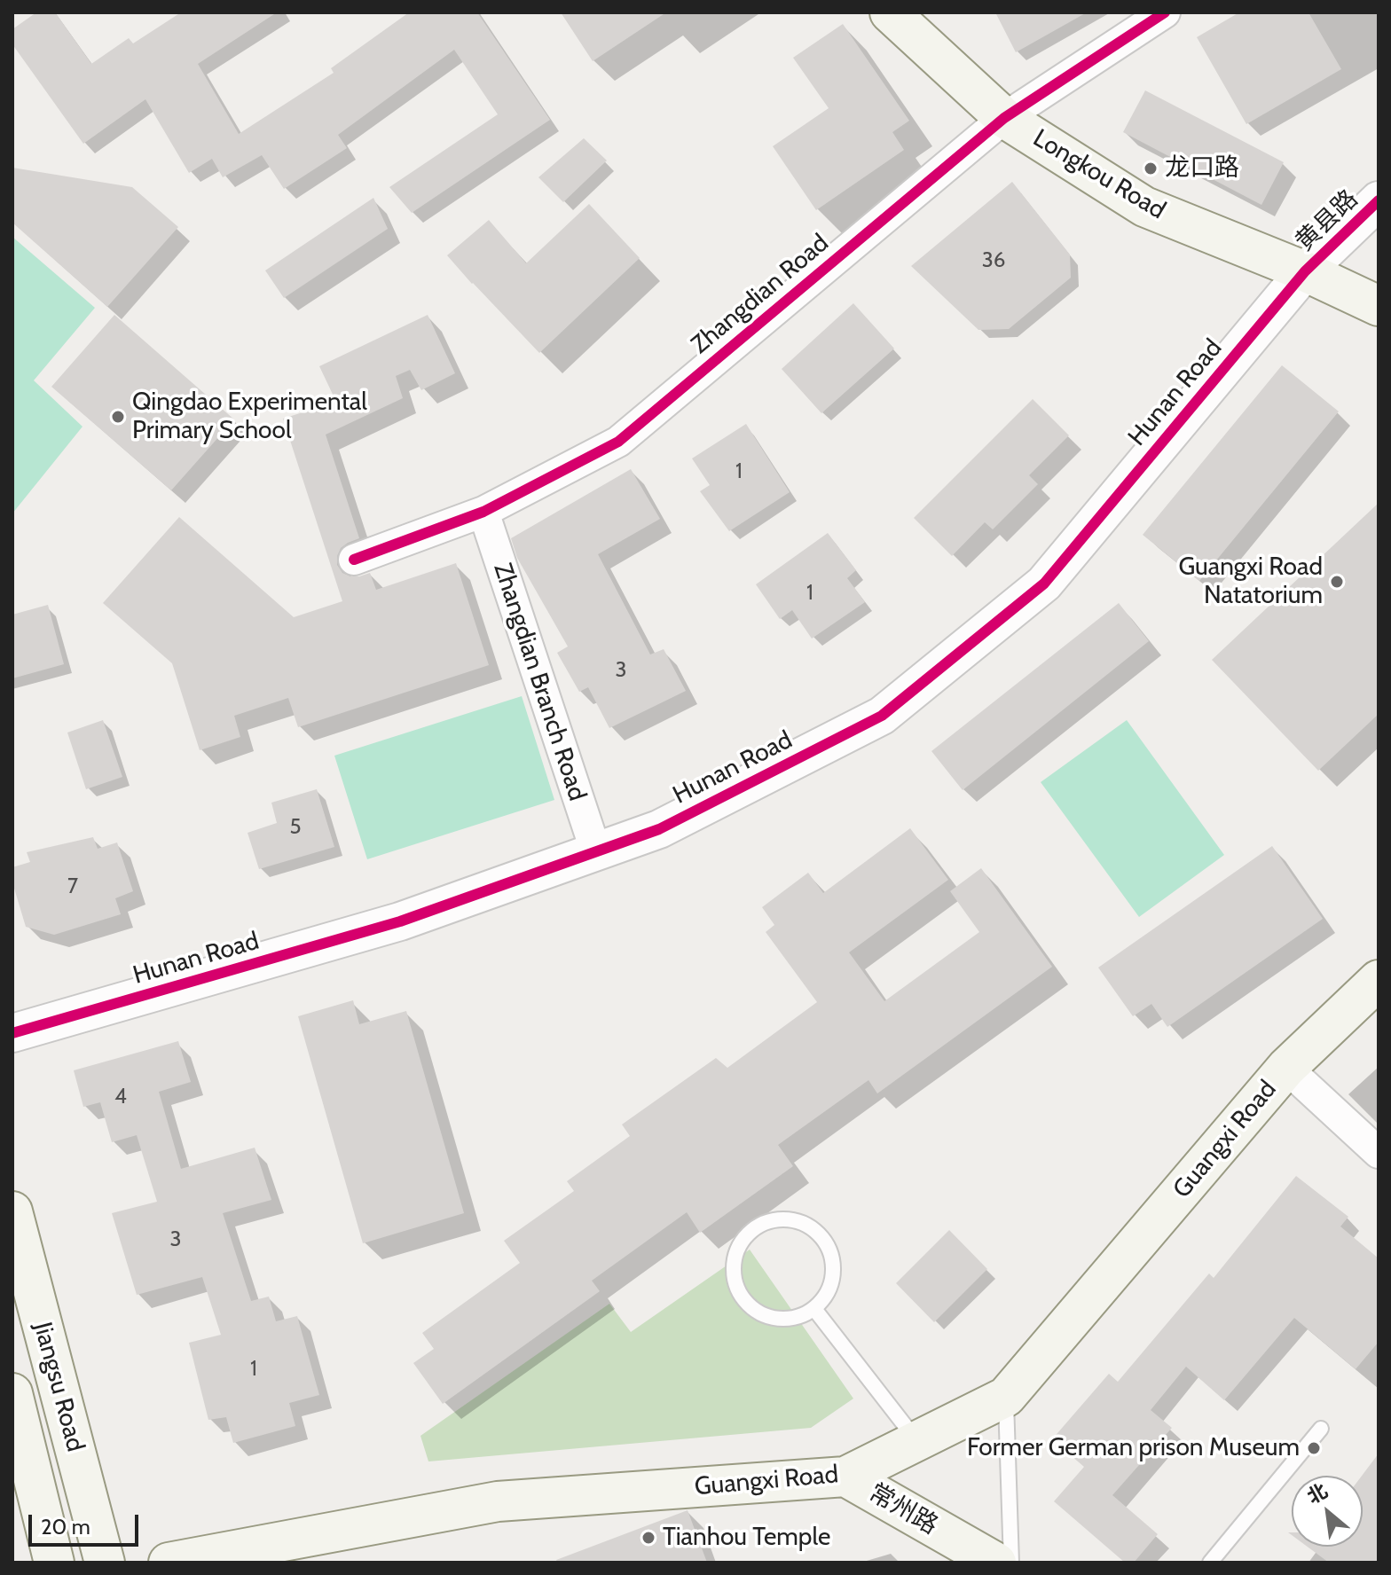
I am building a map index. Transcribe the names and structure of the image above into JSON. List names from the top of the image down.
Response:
{
  "streets": {
    "main road": [
      "Longkou Road",
      "Guangxi Road",
      "Jiangsu Road",
      "常州路"
    ],
    "street": [
      "黄县路",
      "Zhangdian Road",
      "Hunan Road",
      "Zhangdian Branch Road"
    ]
  },
  "crossings": [
    ["Longkou Road", "黄县路"],
    ["Longkou Road", "Zhangdian Road"],
    ["Longkou Road", "Hunan Road"],
    ["黄县路", "Hunan Road"],
    ["Zhangdian Road", "Zhangdian Branch Road"],
    ["Hunan Road", "Zhangdian Branch Road"],
    ["Guangxi Road", "常州路"]
  ],
  "places": [
    "龙口路",
    "Qingdao Experimental Primary School",
    "Guangxi Road Natatorium",
    "Former German prison Museum",
    "Tianhou Temple"
  ],
  "house_numbers": [
    "36",
    "1",
    "1",
    "3",
    "5",
    "7",
    "4",
    "3",
    "1"
  ],
  "scale_bar": "20 m",
  "north": "top left"
}
